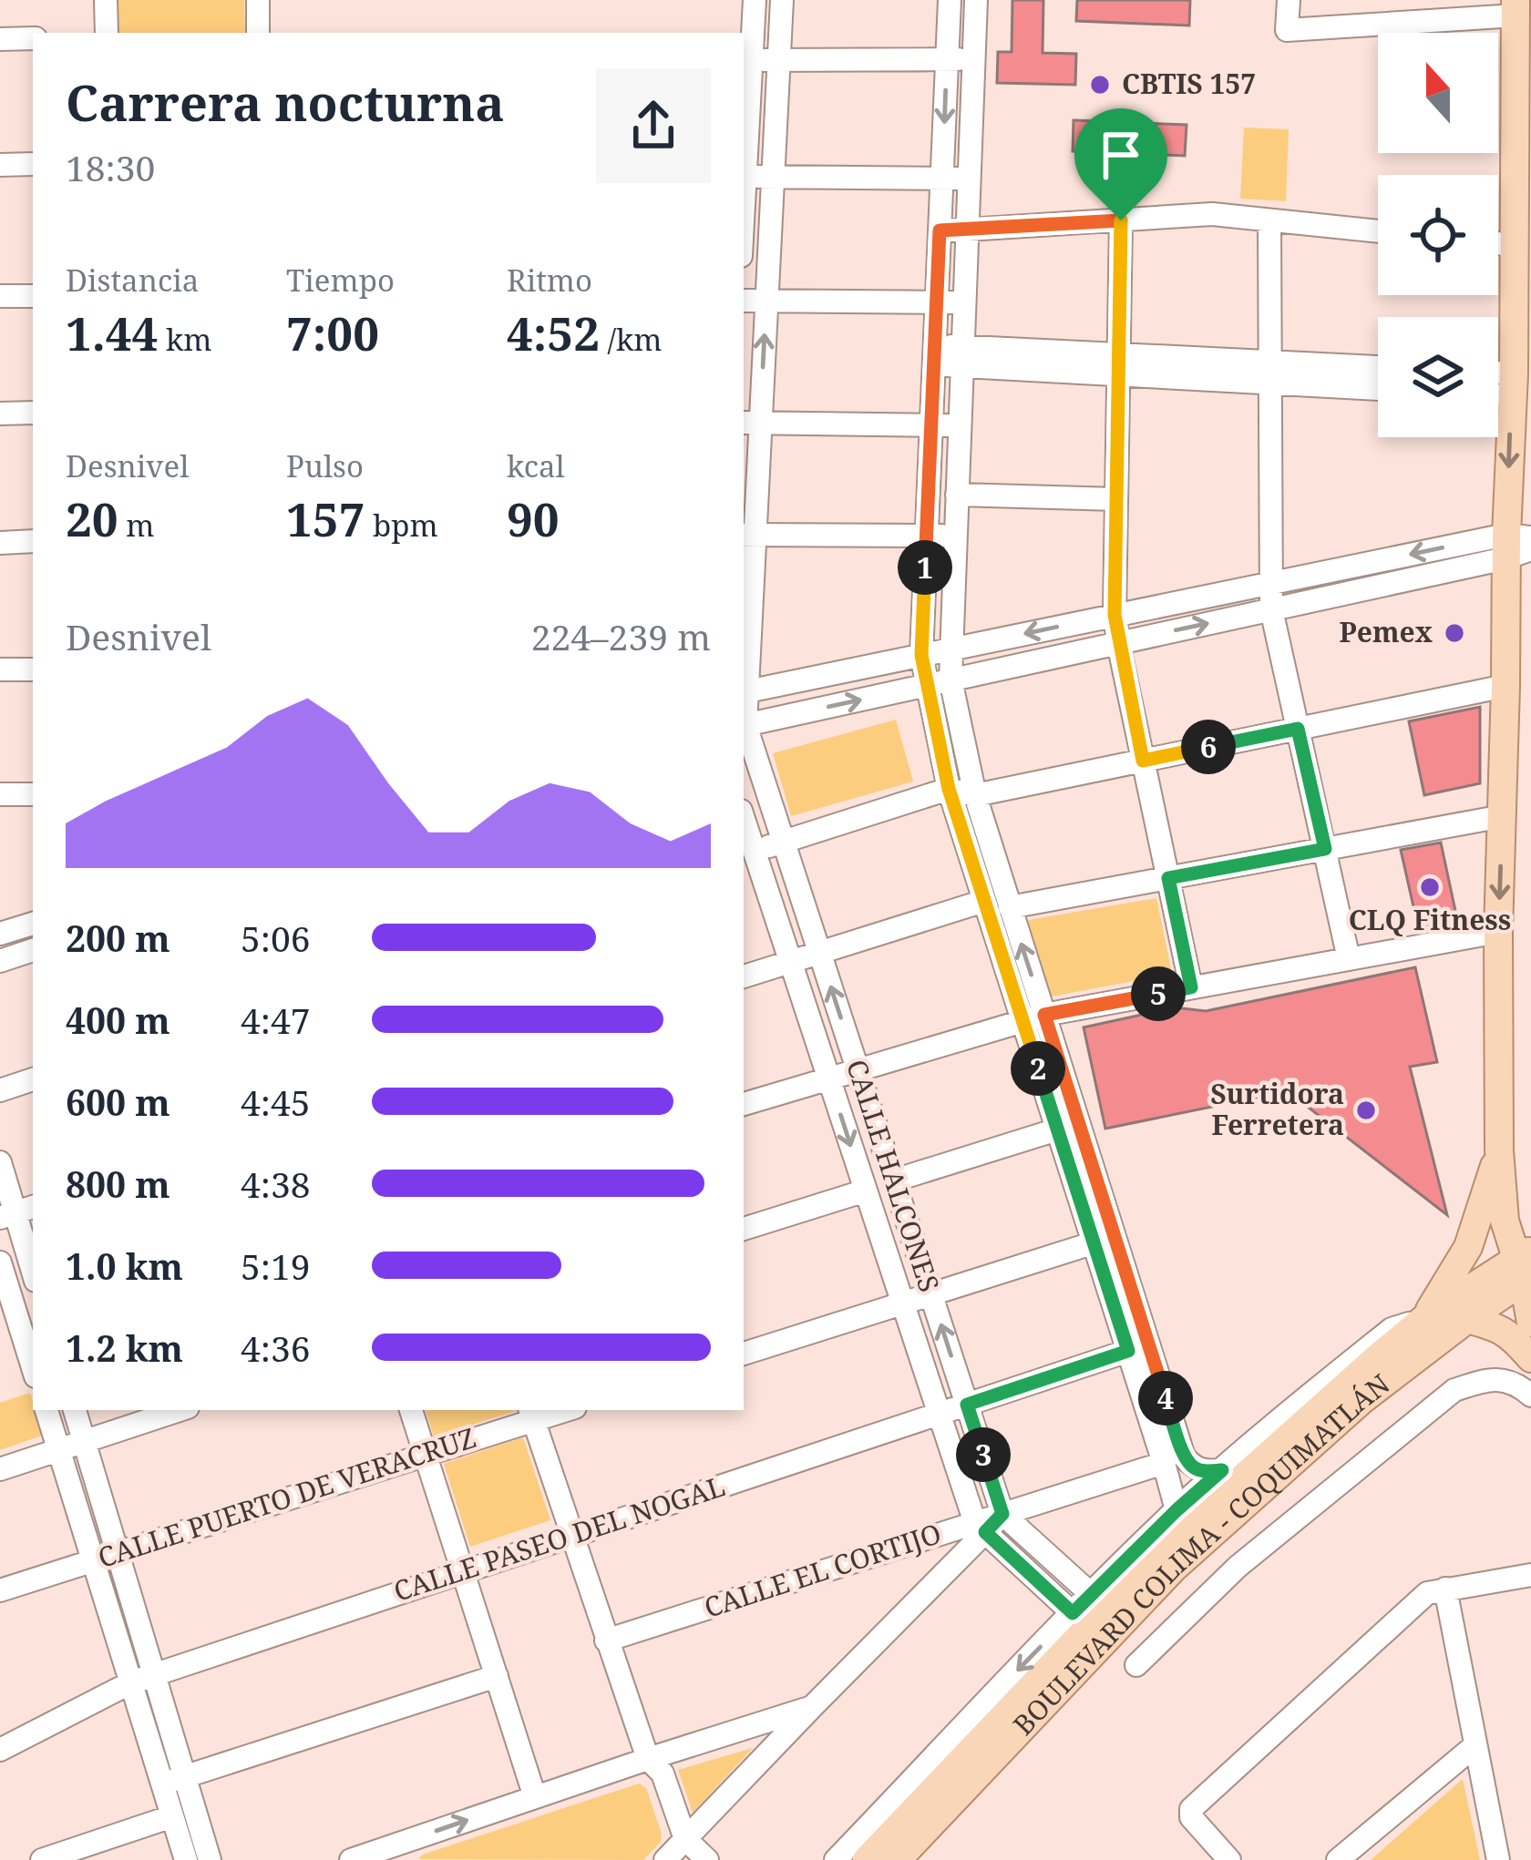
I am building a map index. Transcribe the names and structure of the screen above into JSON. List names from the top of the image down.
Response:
{
  "streets": {
    "main road": ["BOULEVARD COLIMA - COQUIMATLÁN"],
    "street": [
      "CALLE HALCONES",
      "CALLE PUERTO DE VERACRUZ",
      "CALLE PASEO DEL NOGAL",
      "CALLE EL CORTIJO"
    ]
  },
  "crossings": [
    ["CALLE HALCONES", "CALLE PASEO DEL NOGAL"],
    ["CALLE HALCONES", "CALLE EL CORTIJO"]
  ],
  "places": [
    "CBTIS 157",
    "Pemex",
    "CLQ Fitness",
    "Surtidora Ferretera"
  ],
  "north": "top",
  "page": {
    "heading": ["Carrera nocturna", "18:30"],
    "stats": [
      ["Distancia", "1.44 km"],
      ["Tiempo", "7:00"],
      ["Ritmo", "4:52 /km"],
      ["Desnivel", "20 m"],
      ["Pulso", "157 bpm"],
      ["kcal", "90"]
    ],
    "pins": [
      "1",
      "6",
      "5",
      "2",
      "4",
      "3"
    ],
    "chart": ["Desnivel", "224–239 m"],
    "list": [
      {
        "name": "200 m",
        "note": "5:06"
      },
      {
        "name": "400 m",
        "note": "4:47"
      },
      {
        "name": "600 m",
        "note": "4:45"
      },
      {
        "name": "800 m",
        "note": "4:38"
      },
      {
        "name": "1.0 km",
        "note": "5:19"
      },
      {
        "name": "1.2 km",
        "note": "4:36"
      }
    ]
  }
}
